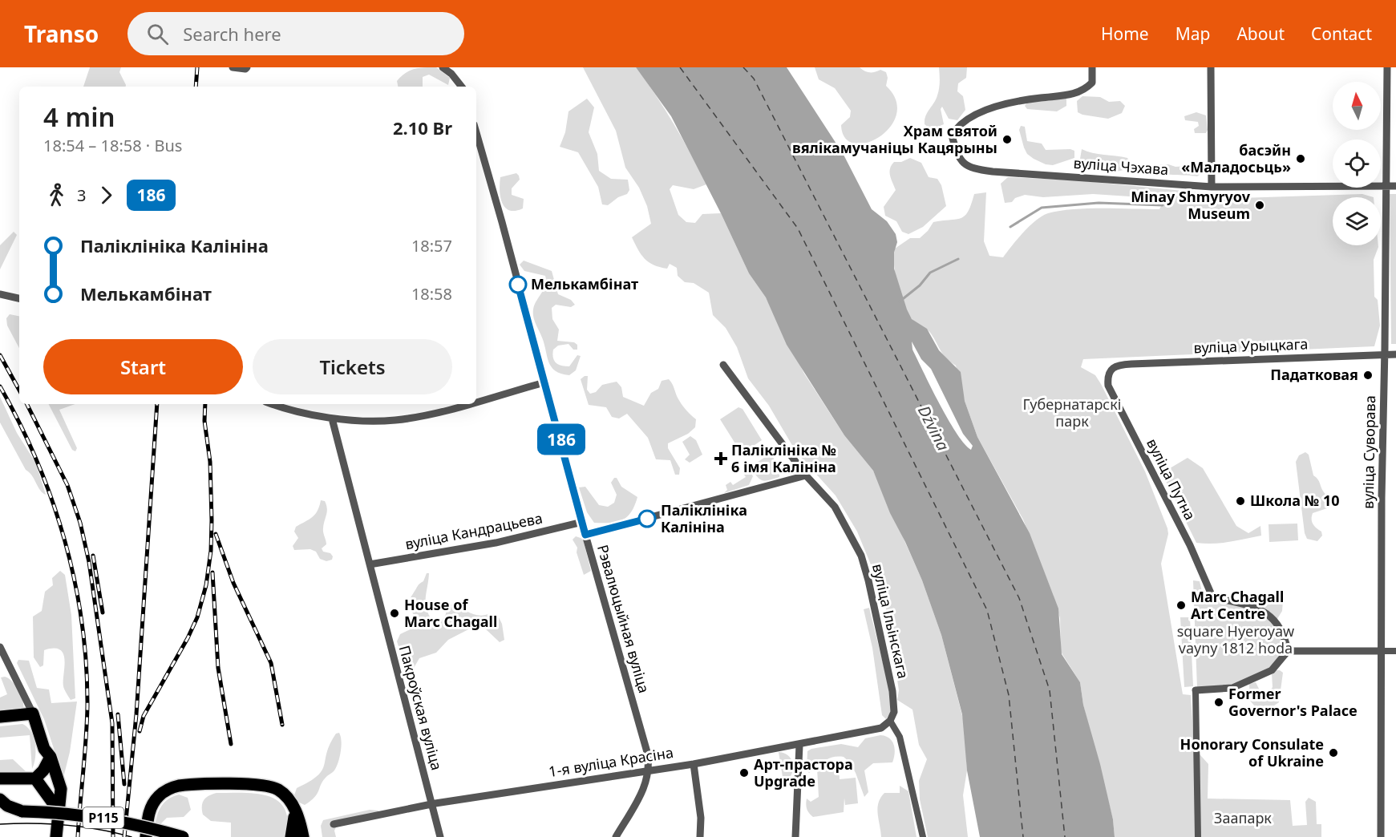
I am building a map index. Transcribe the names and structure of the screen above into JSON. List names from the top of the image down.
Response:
{
  "streets": {
    "main road": ["Р115"],
    "street": [
      "вуліца Чэхава",
      "вуліца Урыцкага",
      "вуліца Суворава",
      "вуліца Путна",
      "вуліца Кандрацьева",
      "Рэвалюцыйная вуліца",
      "вуліца Ільінскага",
      "Пакроўская вуліца",
      "1-я вуліца Красіна"
    ]
  },
  "crossings": [
    ["вуліца Чэхава", "вуліца Суворава"],
    ["вуліца Урыцкага", "вуліца Суворава"],
    ["вуліца Урыцкага", "вуліца Путна"],
    ["вуліца Кандрацьева", "Рэвалюцыйная вуліца"],
    ["вуліца Кандрацьева", "Пакроўская вуліца"],
    ["Рэвалюцыйная вуліца", "1-я вуліца Красіна"],
    ["вуліца Ільінскага", "1-я вуліца Красіна"],
    ["Пакроўская вуліца", "1-я вуліца Красіна"]
  ],
  "water": ["Dźvina"],
  "parks": ["Губернатарскі парк", "square Hyeroyaw vayny 1812 hoda", "Заапарк"],
  "places": {
    "other": [
      "Храм святой вялікамучаніцы Кацярыны",
      "басэйн «Маладосьць»",
      "Minay Shmyryov Museum",
      "Мелькамбінат",
      "Падатковая",
      "Школа № 10",
      "Паліклініка Калініна",
      "Marc Chagall Art Centre",
      "House of Marc Chagall",
      "Former Governor's Palace",
      "Honorary Consulate of Ukraine",
      "Арт-прастора Upgrade"
    ],
    "health": ["Паліклініка № 6 імя Калініна"]
  },
  "lines": ["bus line 186"],
  "north": "top",
  "page": {
    "header": "Transo",
    "search": "Search here",
    "nav": [
      "Home",
      "Map",
      "About",
      "Contact"
    ],
    "on_map": "186",
    "heading": ["4 min", "18:54 – 18:58 · Bus", "2.10 Br"],
    "legs": ["3", "186"],
    "list": [
      {
        "name": "Паліклініка Калініна",
        "value": "18:57"
      },
      {
        "name": "Мелькамбінат",
        "value": "18:58"
      }
    ],
    "buttons": ["Start", "Tickets"]
  }
}
